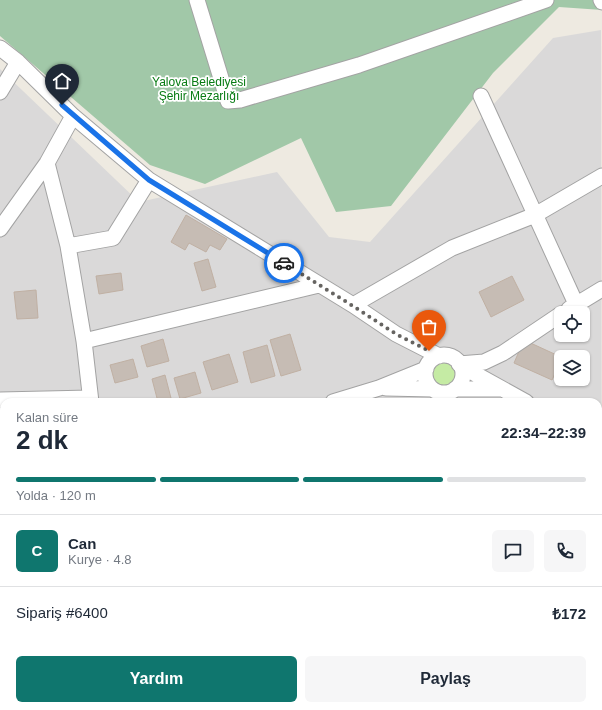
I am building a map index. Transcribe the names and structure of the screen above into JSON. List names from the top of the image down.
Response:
{
  "parks": ["Yalova Belediyesi Şehir Mezarlığı"],
  "page": {
    "heading": ["2 dk", "Kalan süre", "22:34–22:39"],
    "panel": [
      "Can",
      "Kurye · 4.8",
      "Sipariş #6400",
      "₺172"
    ],
    "bar": "Yolda · 120 m",
    "round": "C",
    "buttons": ["Yardım", "Paylaş"]
  }
}
